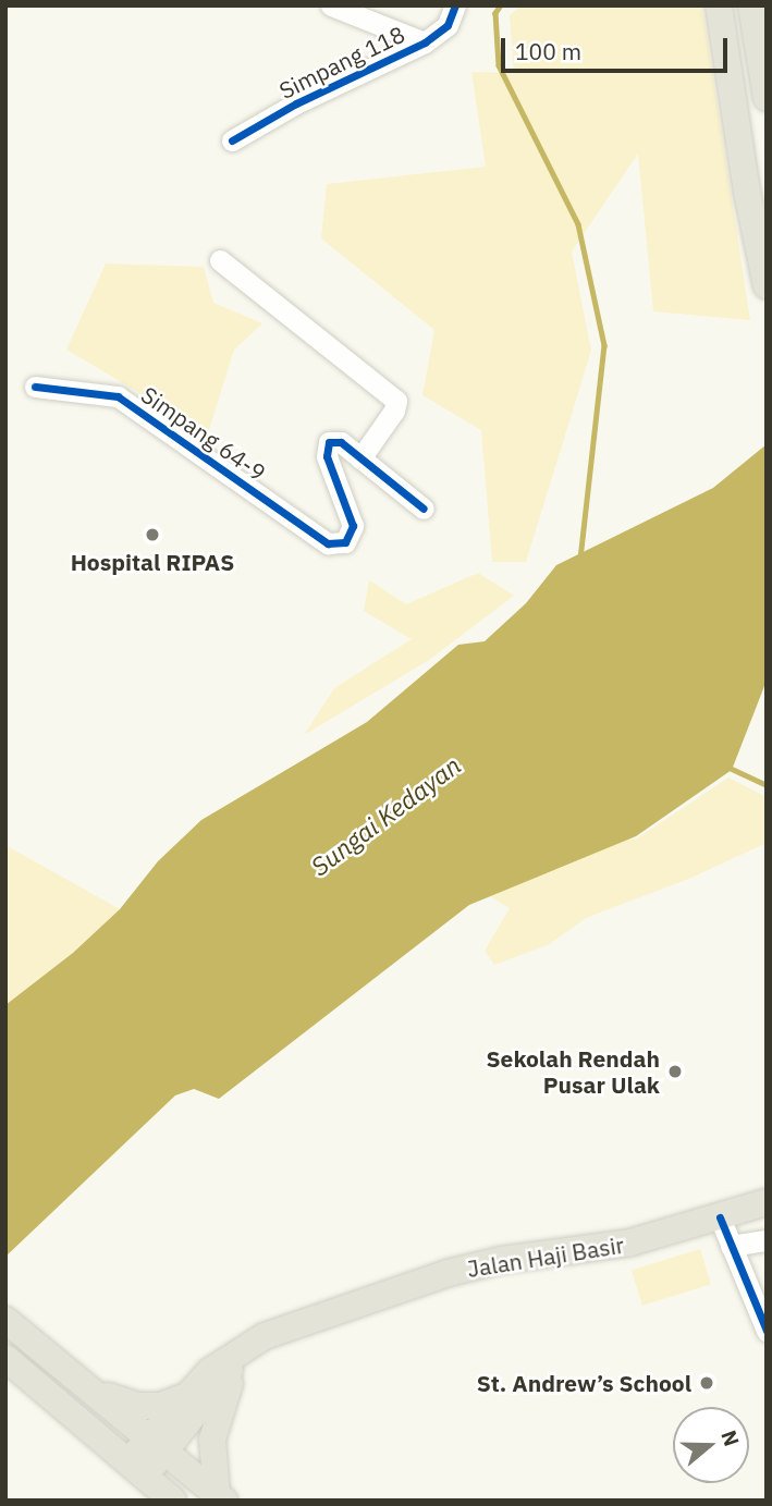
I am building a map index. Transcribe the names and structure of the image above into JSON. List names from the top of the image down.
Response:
{
  "streets": {
    "main road": ["Jalan Haji Basir"],
    "street": ["Simpang 118", "Simpang 64-9"]
  },
  "water": ["Sungai Kedayan"],
  "places": ["Hospital RIPAS", "Sekolah Rendah Pusar Ulak", "St. Andrew’s School"],
  "scale_bar": "100 m",
  "north": "right"
}
